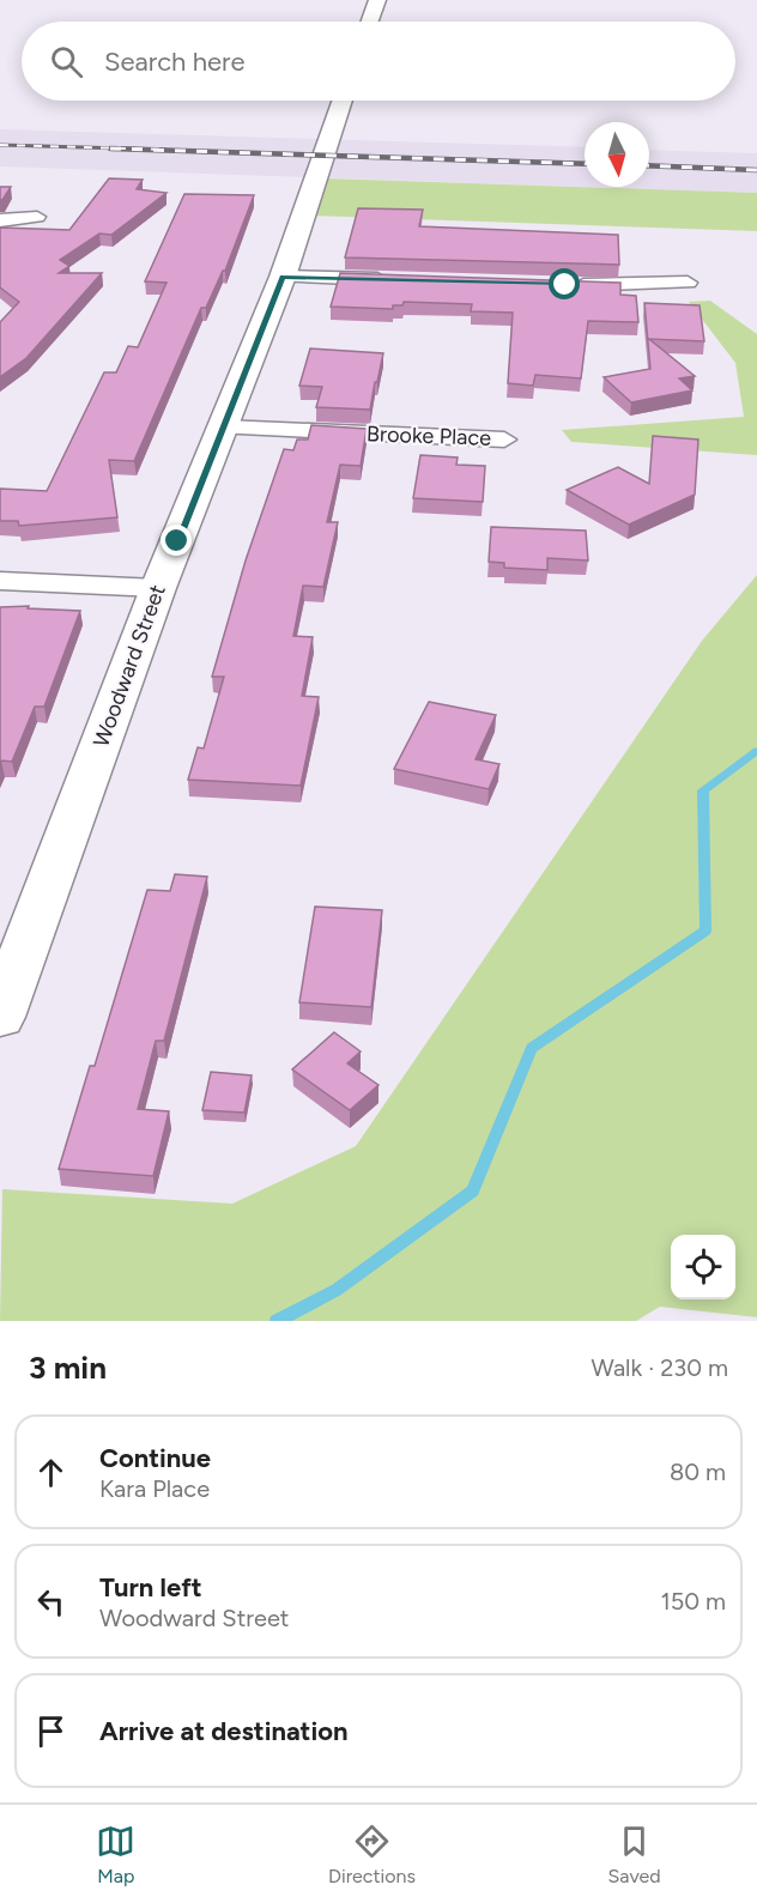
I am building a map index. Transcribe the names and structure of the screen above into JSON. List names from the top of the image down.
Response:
{
  "streets": {
    "street": ["Brooke Place", "Woodward Street"]
  },
  "crossings": [
    ["Brooke Place", "Woodward Street"]
  ],
  "north": "bottom",
  "page": {
    "search": "Search here",
    "heading": ["3 min", "Walk · 230 m"],
    "list": [
      ["Continue", "Kara Place", "80 m"],
      ["Turn left", "Woodward Street", "150 m"],
      "Arrive at destination"
    ],
    "nav": ["Map", "Directions", "Saved"]
  }
}
